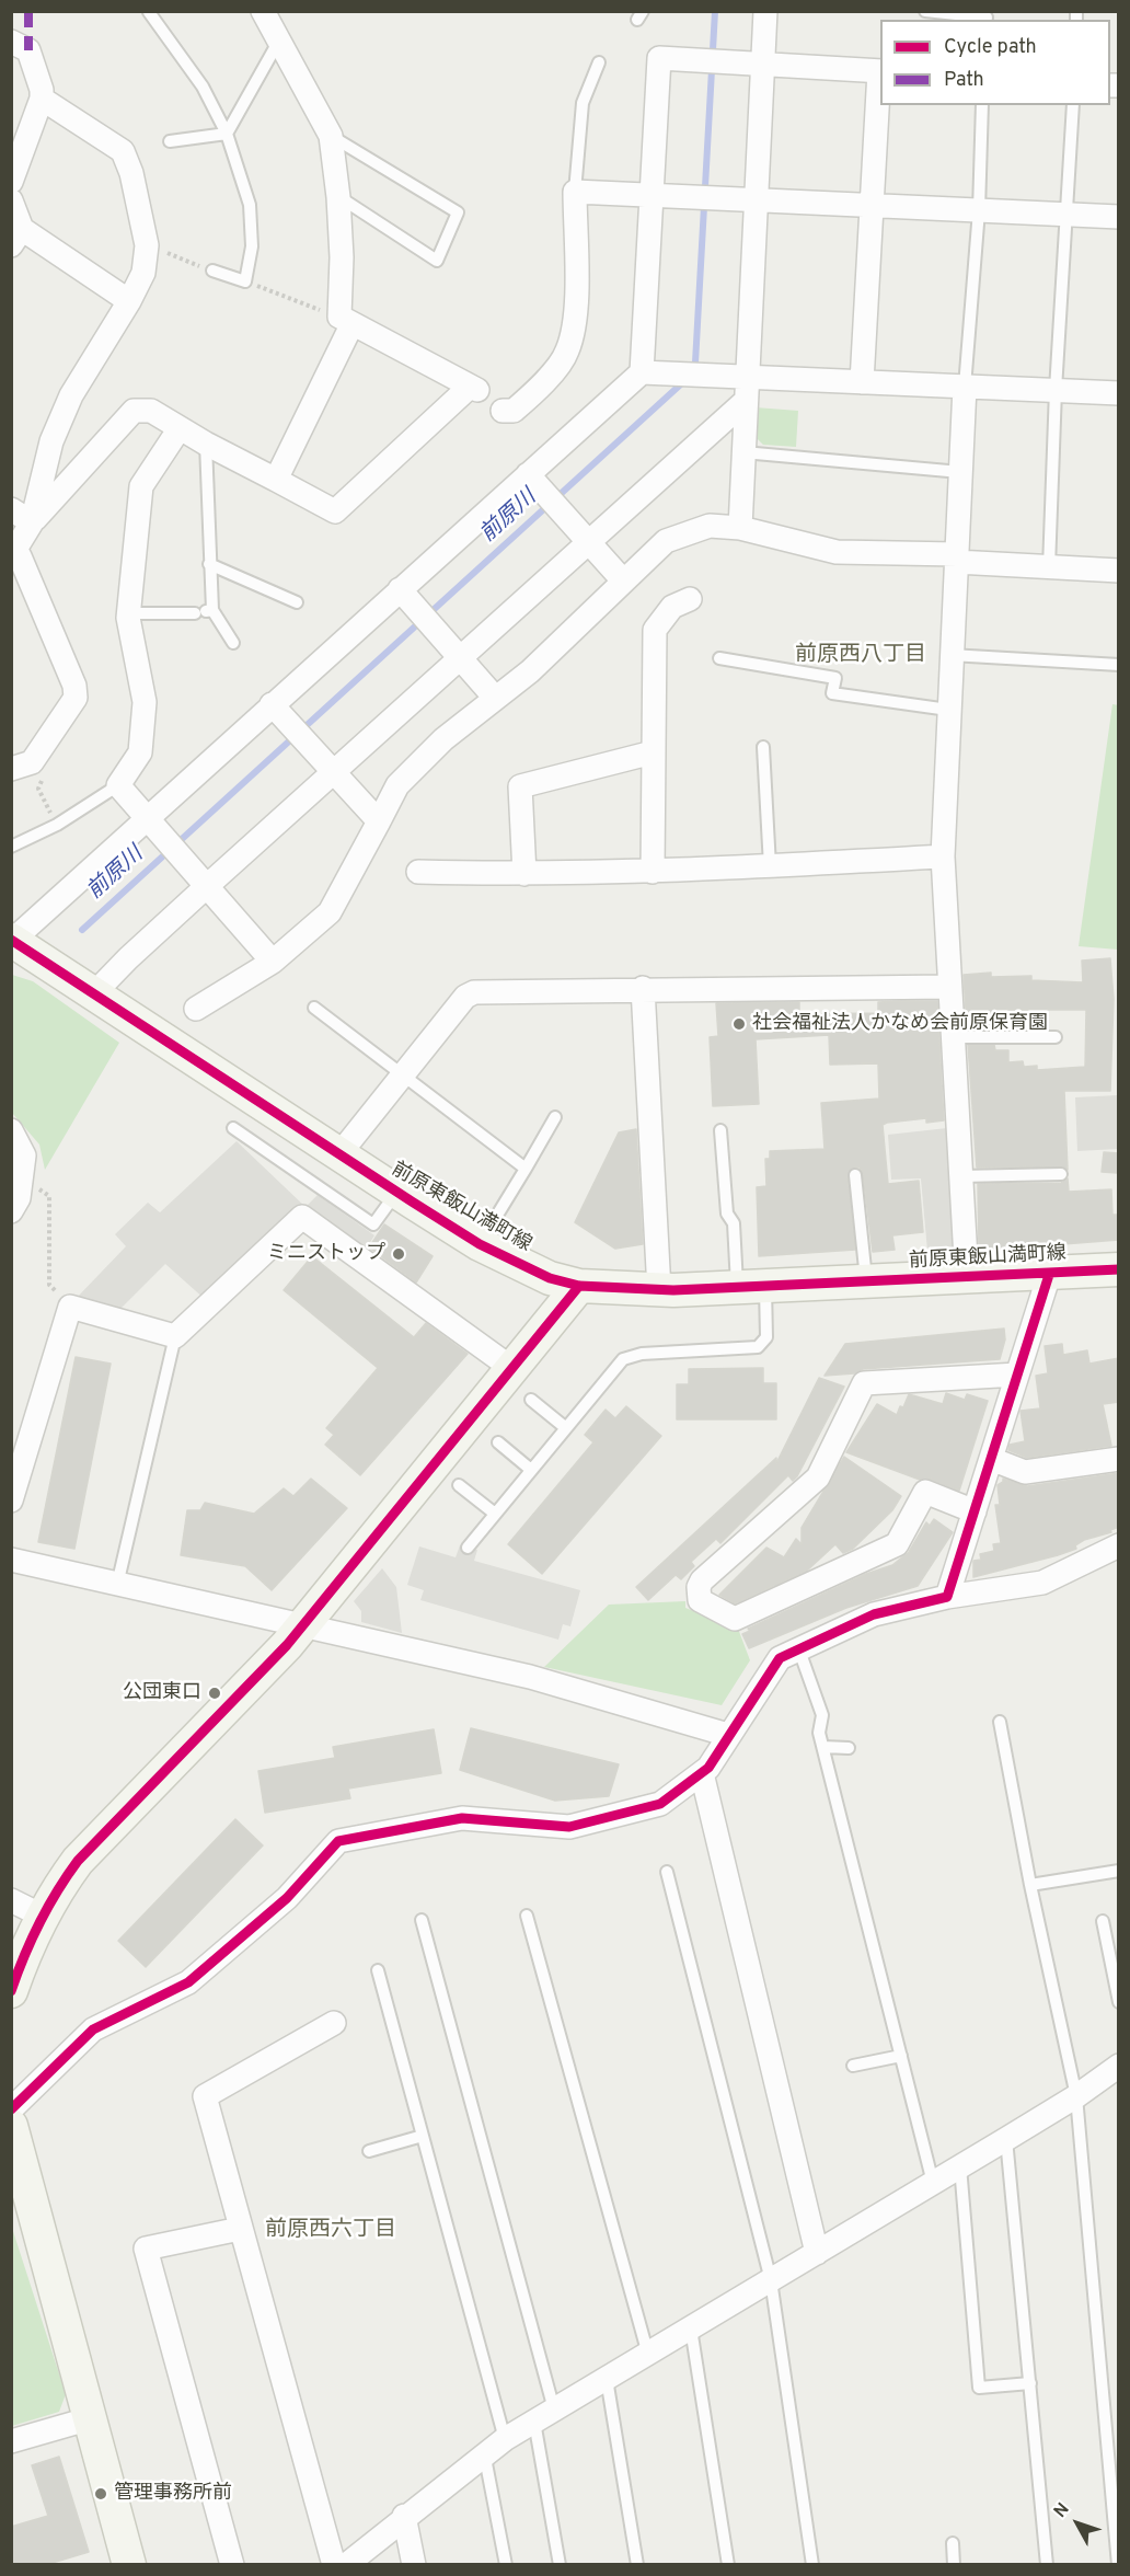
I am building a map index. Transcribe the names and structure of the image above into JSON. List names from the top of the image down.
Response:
{
  "streets": {
    "street": ["前原東飯山満町線"]
  },
  "districts": ["前原西八丁目", "前原西六丁目"],
  "water": ["前原川"],
  "places": [
    "社会福祉法人かなめ会前原保育園",
    "ミニストップ",
    "公団東口",
    "管理事務所前"
  ],
  "legend": ["Cycle path", "Path"],
  "north": "top left"
}
